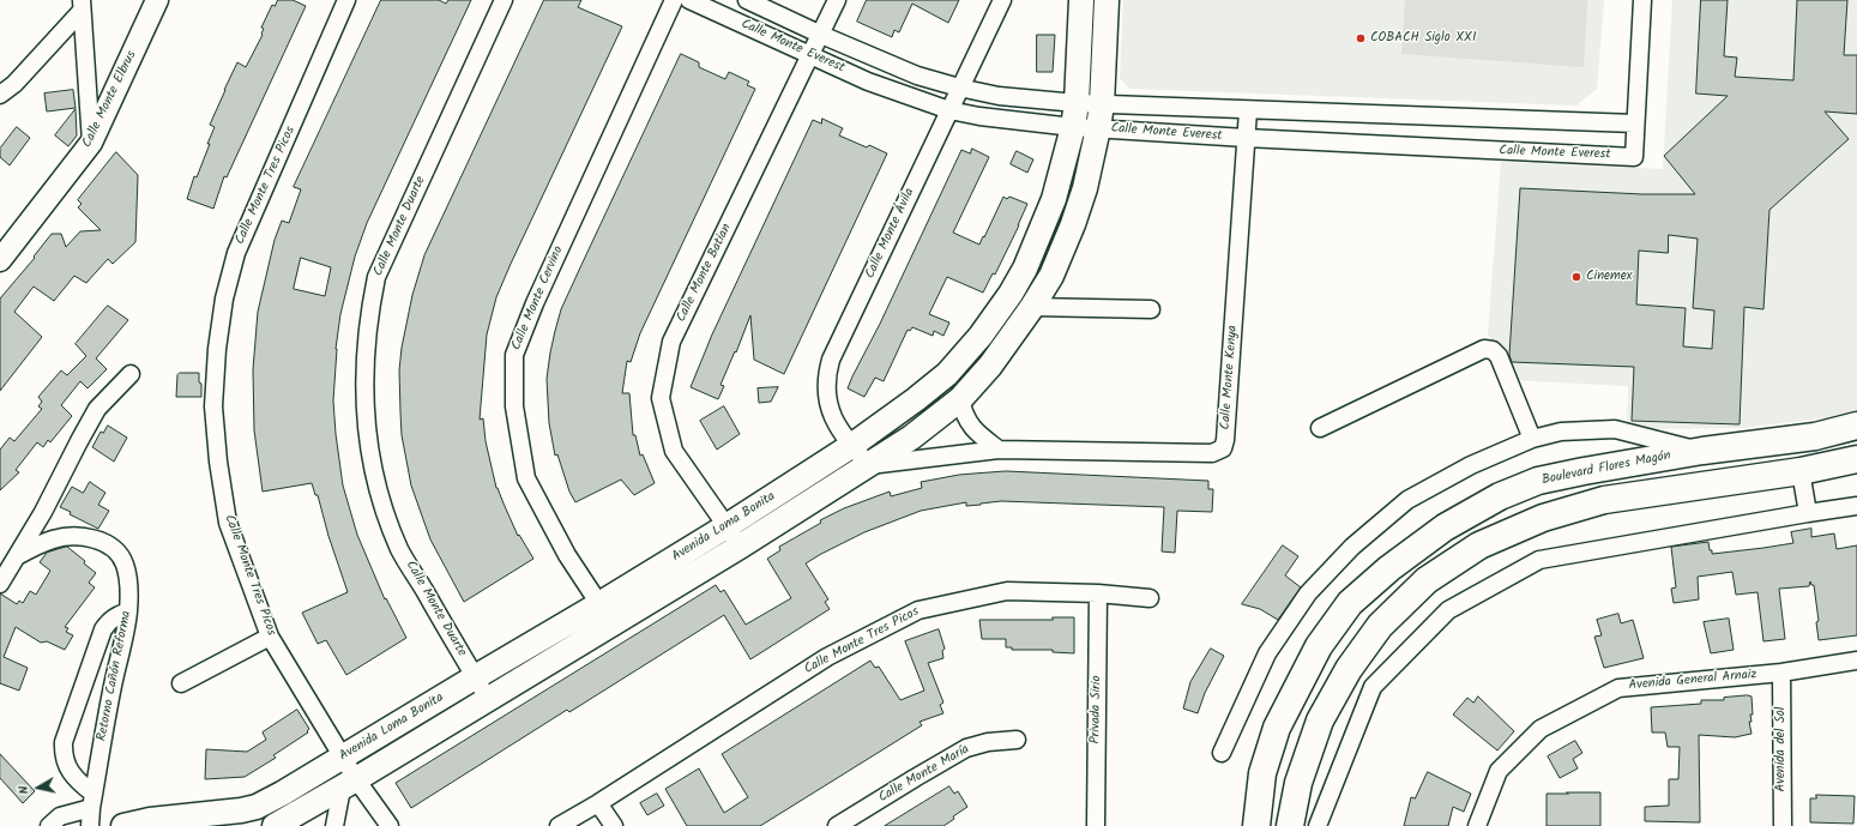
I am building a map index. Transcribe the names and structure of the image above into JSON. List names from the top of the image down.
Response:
{
  "streets": {
    "main road": ["Boulevard Flores Magón", "Avenida Loma Bonita"],
    "street": [
      "Calle Monte Everest",
      "Calle Monte Elbrus",
      "Calle Monte Tres Picos",
      "Calle Monte Duarte",
      "Calle Monte Ávila",
      "Calle Monte Batian",
      "Calle Monte Cervino",
      "Calle Monte Kenya",
      "Retorno Cañón Reforma",
      "Avenida General Arnaiz",
      "Privada Sirio",
      "Avenida del Sol",
      "Calle Monte María"
    ]
  },
  "crossings": [
    ["Calle Monte Everest", "Calle Monte Ávila"],
    ["Calle Monte Everest", "Calle Monte Batian"],
    ["Calle Monte Everest", "Calle Monte Kenya"],
    ["Calle Monte Everest", "Avenida Loma Bonita"],
    ["Calle Monte Tres Picos", "Avenida Loma Bonita"],
    ["Calle Monte Tres Picos", "Privada Sirio"],
    ["Calle Monte Duarte", "Avenida Loma Bonita"],
    ["Calle Monte Ávila", "Calle Monte Kenya"],
    ["Calle Monte Ávila", "Avenida Loma Bonita"],
    ["Calle Monte Batian", "Avenida Loma Bonita"],
    ["Calle Monte Cervino", "Avenida Loma Bonita"],
    ["Calle Monte Kenya", "Avenida Loma Bonita"],
    ["Avenida General Arnaiz", "Avenida del Sol"]
  ],
  "places": ["COBACH Siglo XXI", "Cinemex"],
  "north": "left"
}
